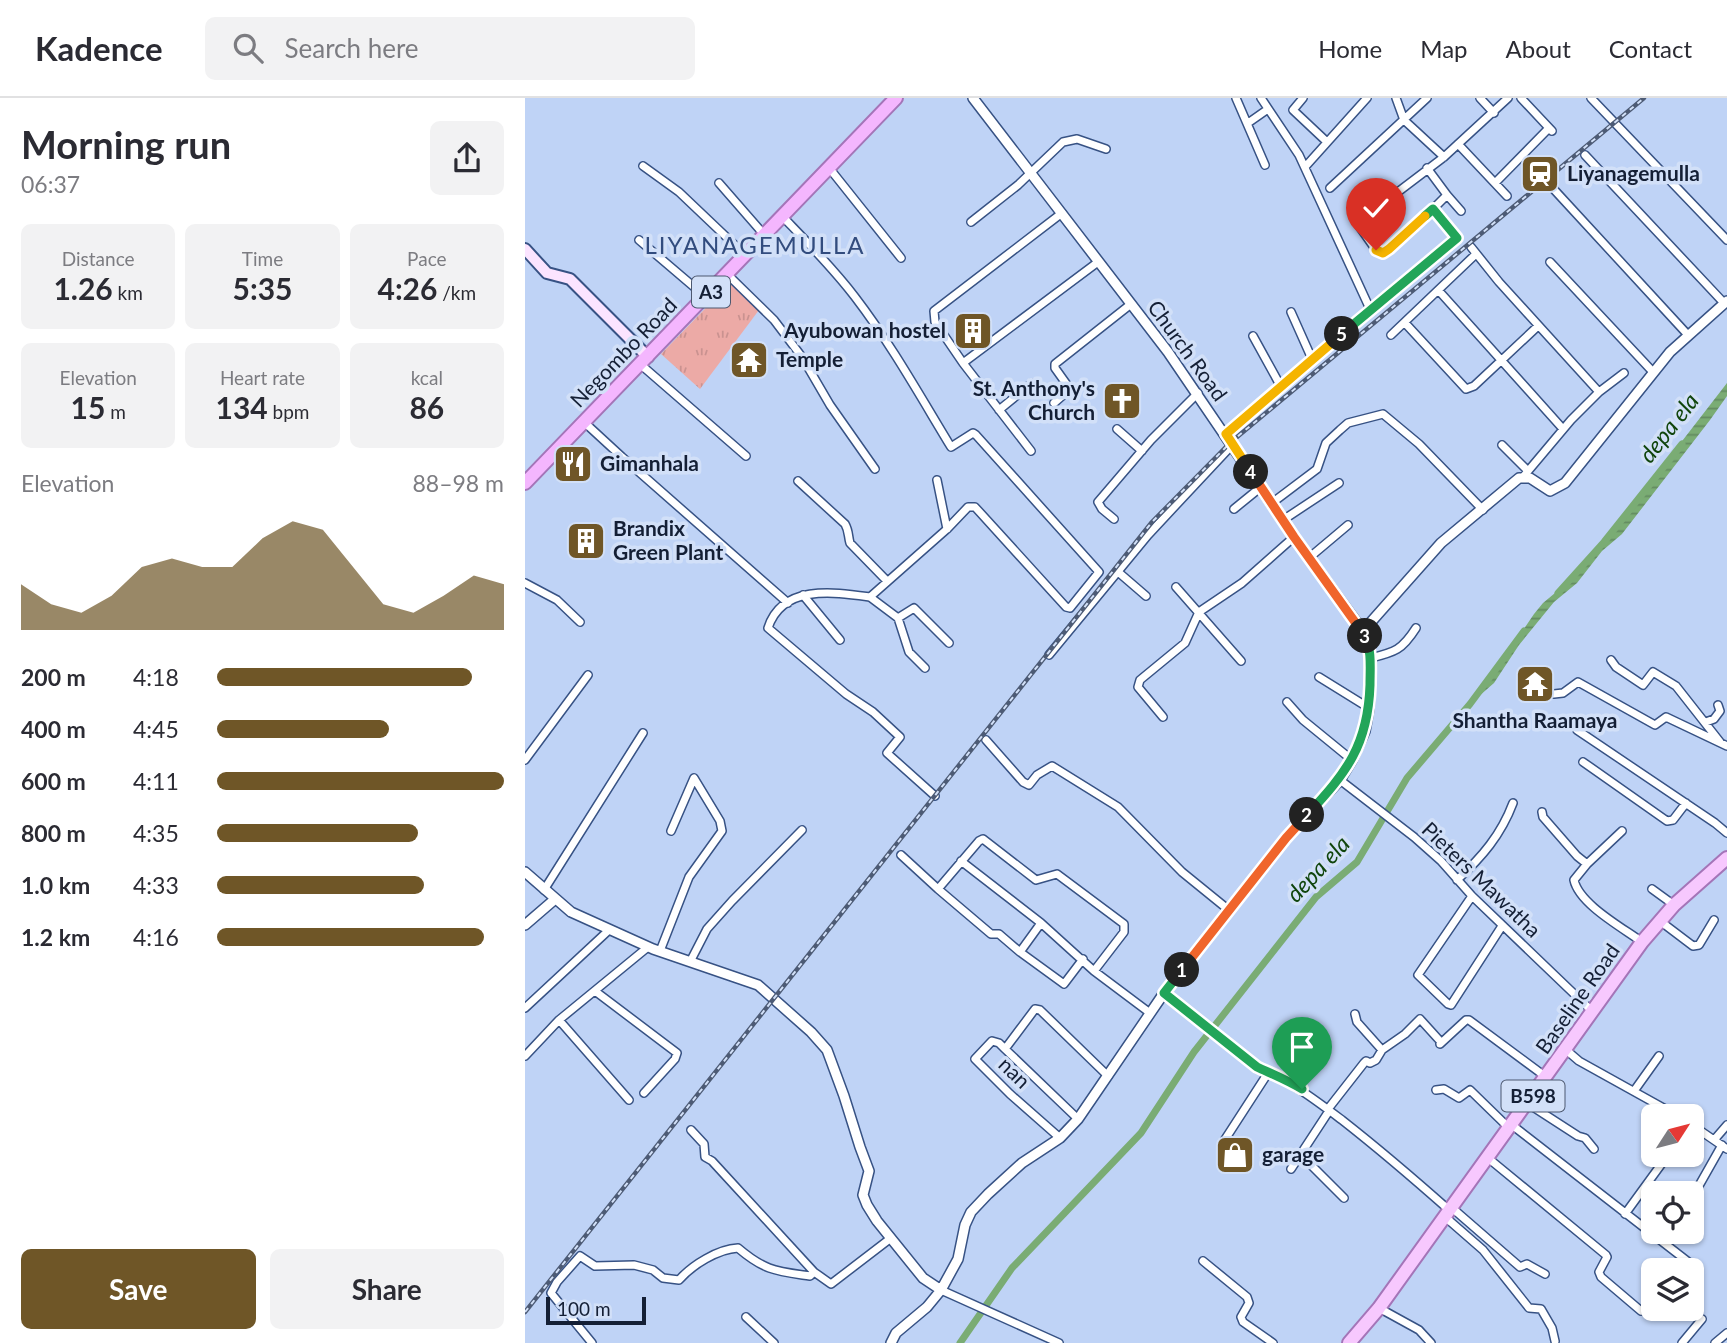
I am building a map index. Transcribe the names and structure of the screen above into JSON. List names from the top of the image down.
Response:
{
  "streets": {
    "highway": ["A3", "Negombo Road"],
    "main road": ["Baseline Road", "B598"],
    "street": ["Church Road", "Pieters Mawatha", "nan"]
  },
  "crossings": [
    ["Church Road", "Pieters Mawatha"],
    ["Church Road", "nan"],
    ["Pieters Mawatha", "Baseline Road"]
  ],
  "districts": ["LIYANAGEMULLA"],
  "water": ["depa ela"],
  "places": {
    "station": ["Liyanagemulla"],
    "building": ["Ayubowan hostel", "Brandix Green Plant"],
    "temple": ["Temple", "Shantha Raamaya"],
    "church": ["St. Anthony's Church"],
    "restaurant": ["Gimanhala"],
    "shop": ["garage"]
  },
  "scale_bar": "100 m",
  "north": "top right",
  "page": {
    "header": "Kadence",
    "search": "Search here",
    "nav": [
      "Home",
      "Map",
      "About",
      "Contact"
    ],
    "heading": ["Morning run", "06:37"],
    "stats": [
      ["Distance", "1.26 km"],
      ["Time", "5:35"],
      ["Pace", "4:26 /km"],
      ["Elevation", "15 m"],
      ["Heart rate", "134 bpm"],
      ["kcal", "86"]
    ],
    "pins": [
      "5",
      "4",
      "3",
      "2",
      "1"
    ],
    "chart": ["Elevation", "88–98 m"],
    "list": [
      {
        "name": "200 m",
        "note": "4:18"
      },
      {
        "name": "400 m",
        "note": "4:45"
      },
      {
        "name": "600 m",
        "note": "4:11"
      },
      {
        "name": "800 m",
        "note": "4:35"
      },
      {
        "name": "1.0 km",
        "note": "4:33"
      },
      {
        "name": "1.2 km",
        "note": "4:16"
      }
    ],
    "buttons": ["Save", "Share"],
    "scale": "100 m"
  }
}
